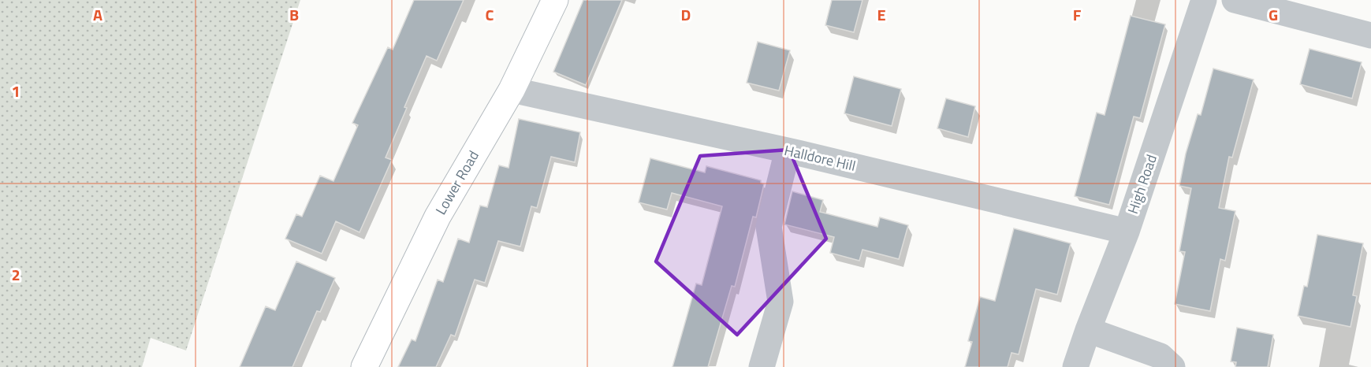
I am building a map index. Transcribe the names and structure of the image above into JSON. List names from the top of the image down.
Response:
{
  "streets": {
    "street": ["Halldore Hill", "Lower Road", "High Road"]
  },
  "crossings": [
    ["Halldore Hill", "Lower Road"],
    ["Halldore Hill", "High Road"]
  ],
  "grid": {
    "columns": [
      "A",
      "B",
      "C",
      "D",
      "E",
      "F",
      "G"
    ],
    "rows": ["1", "2"]
  }
}
